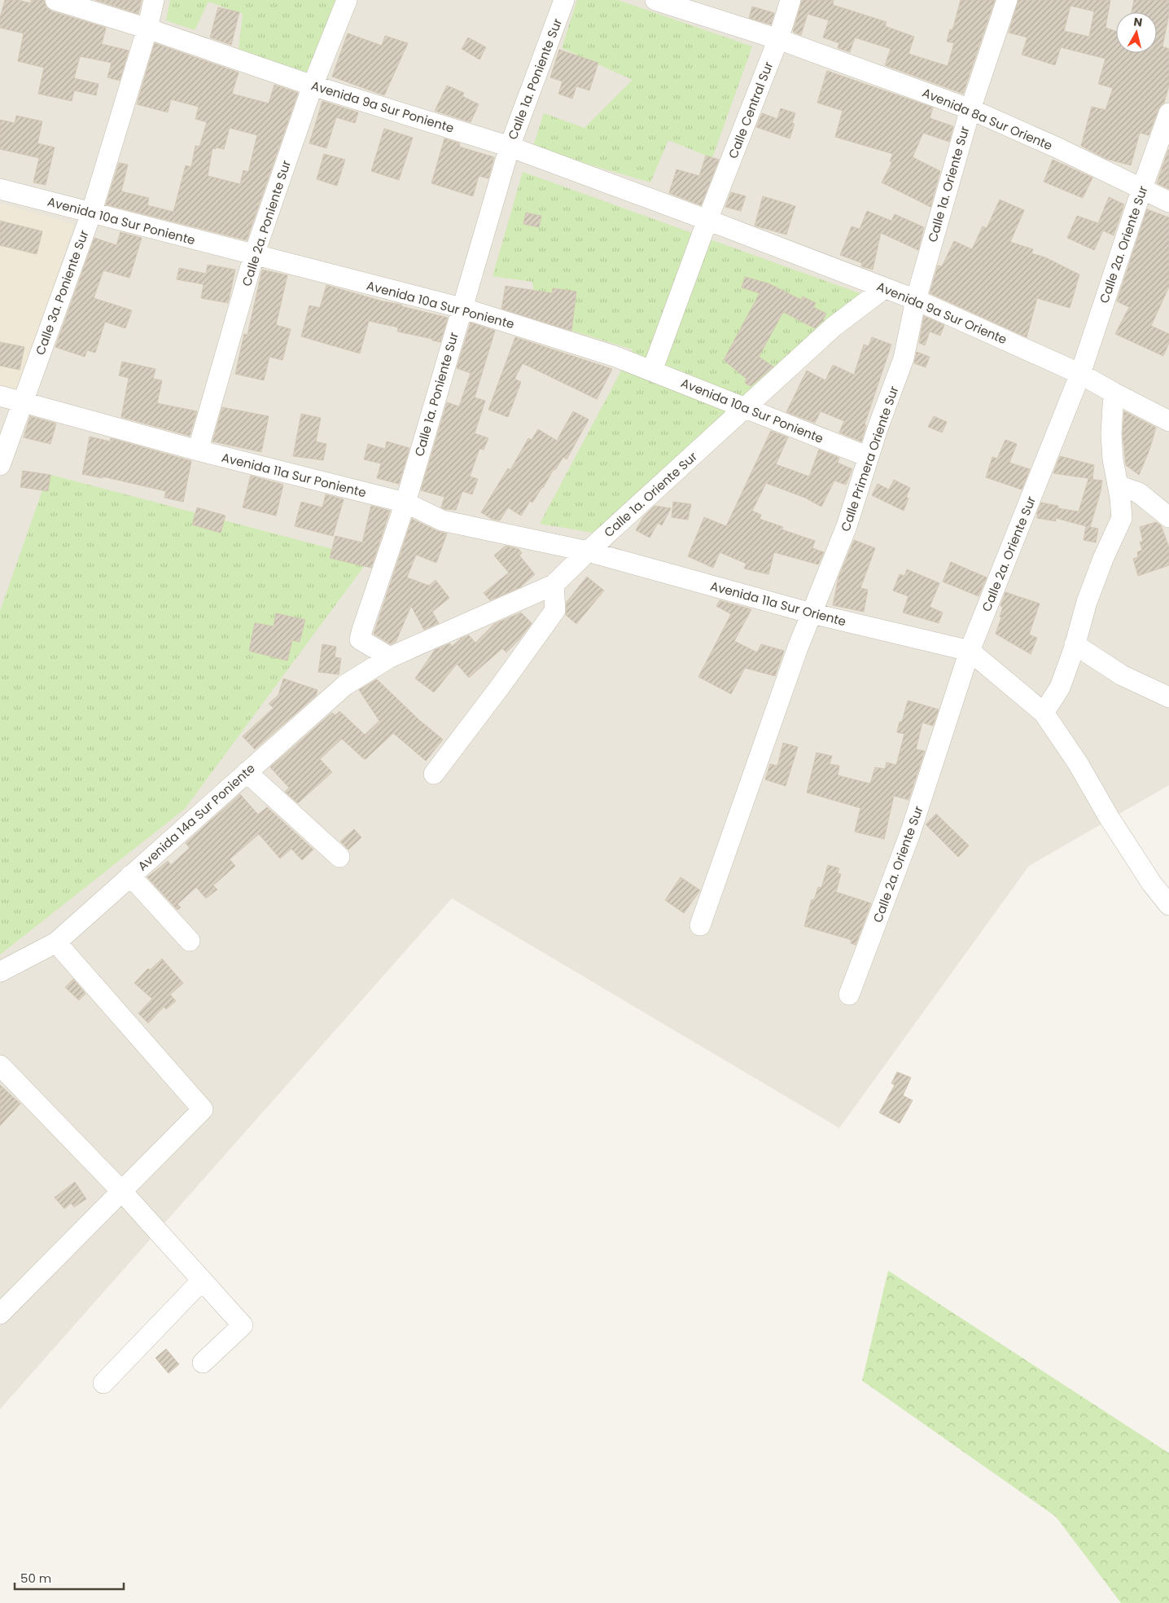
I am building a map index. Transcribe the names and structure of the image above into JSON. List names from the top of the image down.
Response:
{
  "streets": {
    "street": [
      "Calle 1a. Poniente Sur",
      "Avenida 9a Sur Poniente",
      "Calle Central Sur",
      "Avenida 8a Sur Oriente",
      "Calle 1a. Oriente Sur",
      "Avenida 10a Sur Poniente",
      "Calle 2a. Poniente Sur",
      "Calle 2a. Oriente Sur",
      "Calle 3a. Poniente Sur",
      "Avenida 9a Sur Oriente",
      "Calle Primera Oriente Sur",
      "Avenida 11a Sur Poniente",
      "Avenida 11a Sur Oriente",
      "Avenida 14a Sur Poniente"
    ]
  },
  "crossings": [
    ["Calle 1a. Poniente Sur", "Avenida 9a Sur Poniente"],
    ["Calle 1a. Poniente Sur", "Calle 1a. Oriente Sur"],
    ["Calle 1a. Poniente Sur", "Avenida 10a Sur Poniente"],
    ["Calle 1a. Poniente Sur", "Avenida 11a Sur Poniente"],
    ["Calle 1a. Poniente Sur", "Avenida 14a Sur Poniente"],
    ["Avenida 9a Sur Poniente", "Calle Central Sur"],
    ["Avenida 9a Sur Poniente", "Calle 2a. Poniente Sur"],
    ["Avenida 9a Sur Poniente", "Calle 3a. Poniente Sur"],
    ["Avenida 9a Sur Poniente", "Avenida 9a Sur Oriente"],
    ["Calle Central Sur", "Avenida 8a Sur Oriente"],
    ["Calle Central Sur", "Avenida 10a Sur Poniente"],
    ["Calle Central Sur", "Avenida 9a Sur Oriente"],
    ["Avenida 8a Sur Oriente", "Calle 1a. Oriente Sur"],
    ["Avenida 8a Sur Oriente", "Calle 2a. Oriente Sur"],
    ["Calle 1a. Oriente Sur", "Avenida 10a Sur Poniente"],
    ["Calle 1a. Oriente Sur", "Avenida 9a Sur Oriente"],
    ["Calle 1a. Oriente Sur", "Calle Primera Oriente Sur"],
    ["Calle 1a. Oriente Sur", "Avenida 11a Sur Poniente"],
    ["Calle 1a. Oriente Sur", "Avenida 11a Sur Oriente"],
    ["Calle 1a. Oriente Sur", "Avenida 14a Sur Poniente"],
    ["Avenida 10a Sur Poniente", "Calle 2a. Poniente Sur"],
    ["Avenida 10a Sur Poniente", "Calle 3a. Poniente Sur"],
    ["Avenida 10a Sur Poniente", "Calle Primera Oriente Sur"],
    ["Calle 2a. Poniente Sur", "Avenida 11a Sur Poniente"],
    ["Calle 2a. Oriente Sur", "Avenida 9a Sur Oriente"],
    ["Calle 2a. Oriente Sur", "Avenida 11a Sur Oriente"],
    ["Calle 3a. Poniente Sur", "Avenida 11a Sur Poniente"],
    ["Avenida 9a Sur Oriente", "Calle Primera Oriente Sur"],
    ["Calle Primera Oriente Sur", "Avenida 11a Sur Oriente"],
    ["Avenida 11a Sur Poniente", "Avenida 11a Sur Oriente"]
  ],
  "scale_bar": "50 m",
  "north": "top"
}
